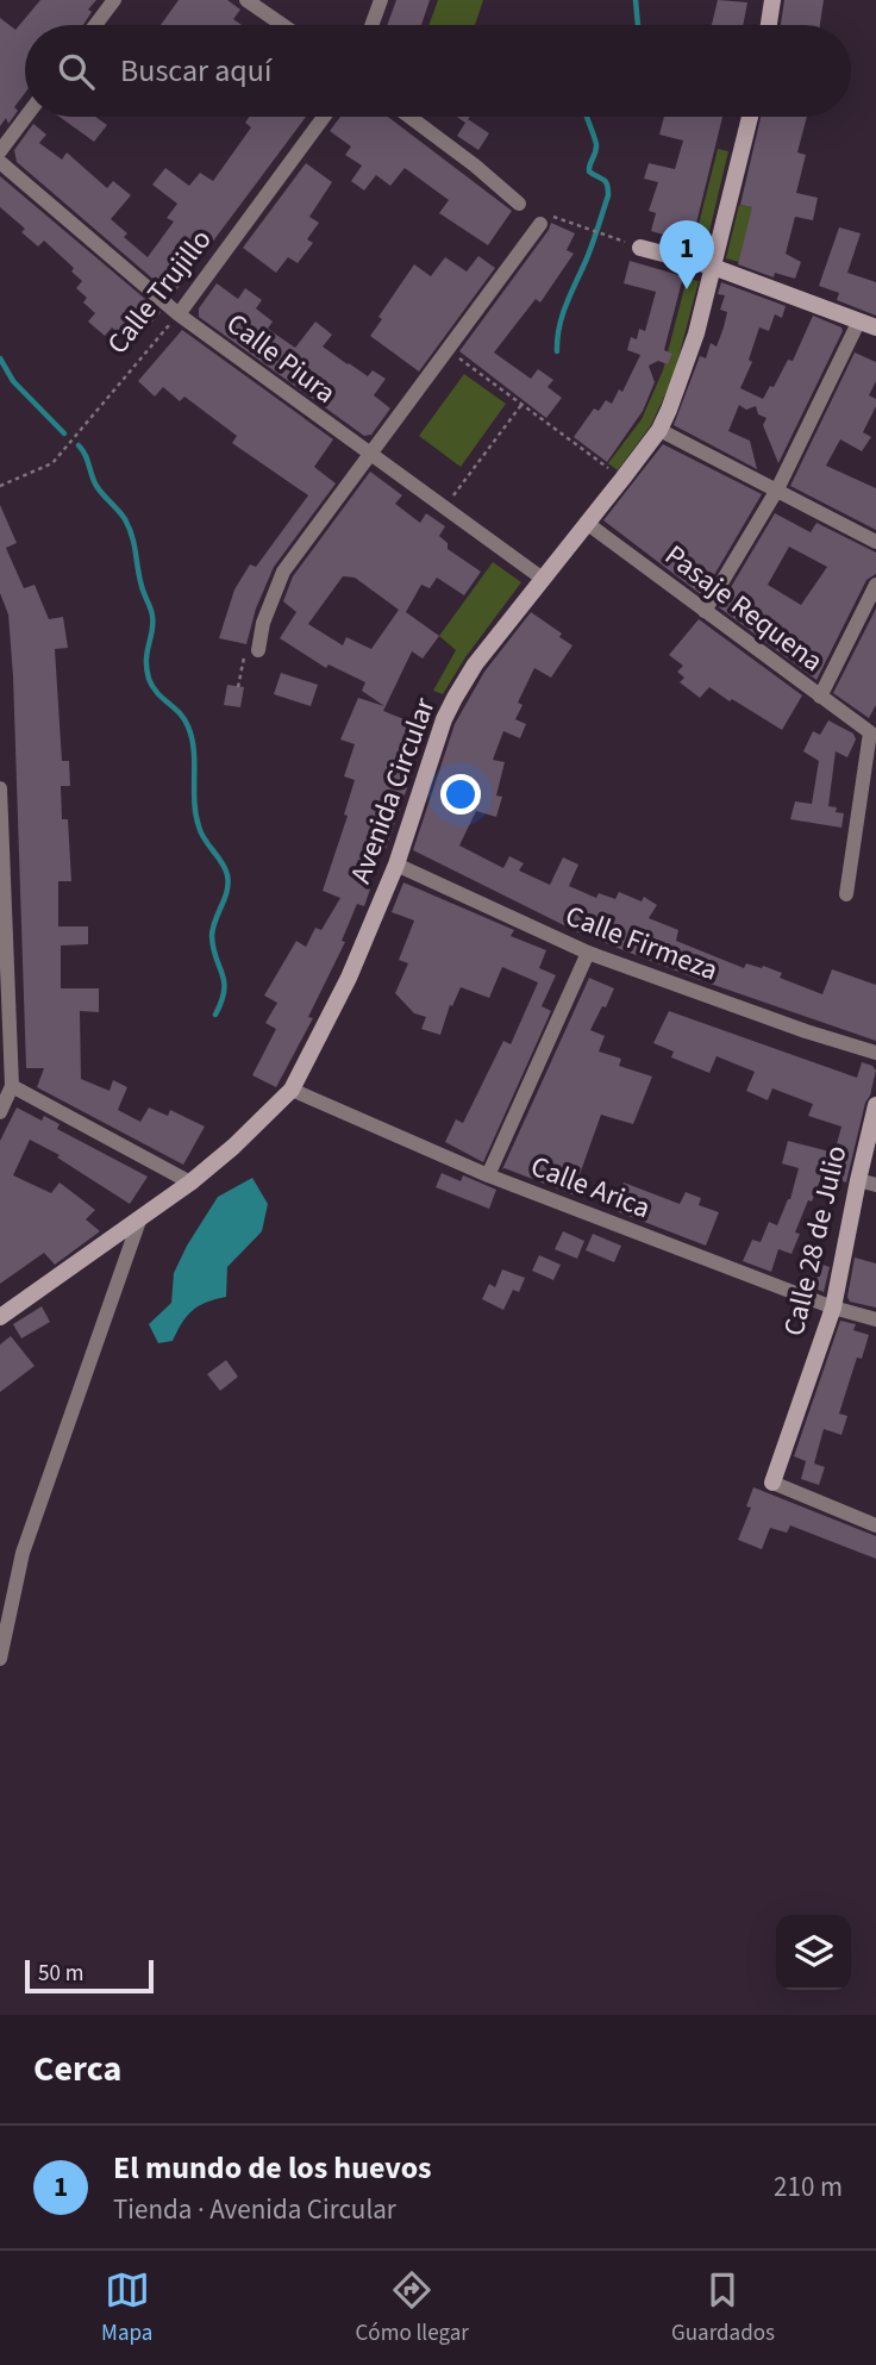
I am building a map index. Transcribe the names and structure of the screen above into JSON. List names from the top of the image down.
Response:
{
  "streets": {
    "street": [
      "Calle Trujillo",
      "Calle Piura",
      "Pasaje Requena",
      "Avenida Circular",
      "Calle Firmeza",
      "Calle Arica",
      "Calle 28 de Julio"
    ]
  },
  "crossings": [
    ["Calle Trujillo", "Calle Piura"],
    ["Calle Piura", "Avenida Circular"],
    ["Pasaje Requena", "Avenida Circular"],
    ["Avenida Circular", "Calle Firmeza"],
    ["Avenida Circular", "Calle Arica"],
    ["Calle Arica", "Calle 28 de Julio"]
  ],
  "scale_bar": "50 m",
  "page": {
    "search": "Buscar aquí",
    "pins": "1",
    "scale": "50 m",
    "heading": "Cerca",
    "list": [
      {
        "mark": "1",
        "name": "El mundo de los huevos",
        "note": "Tienda · Avenida Circular",
        "value": "210 m"
      }
    ],
    "nav": ["Mapa", "Cómo llegar", "Guardados"]
  }
}
